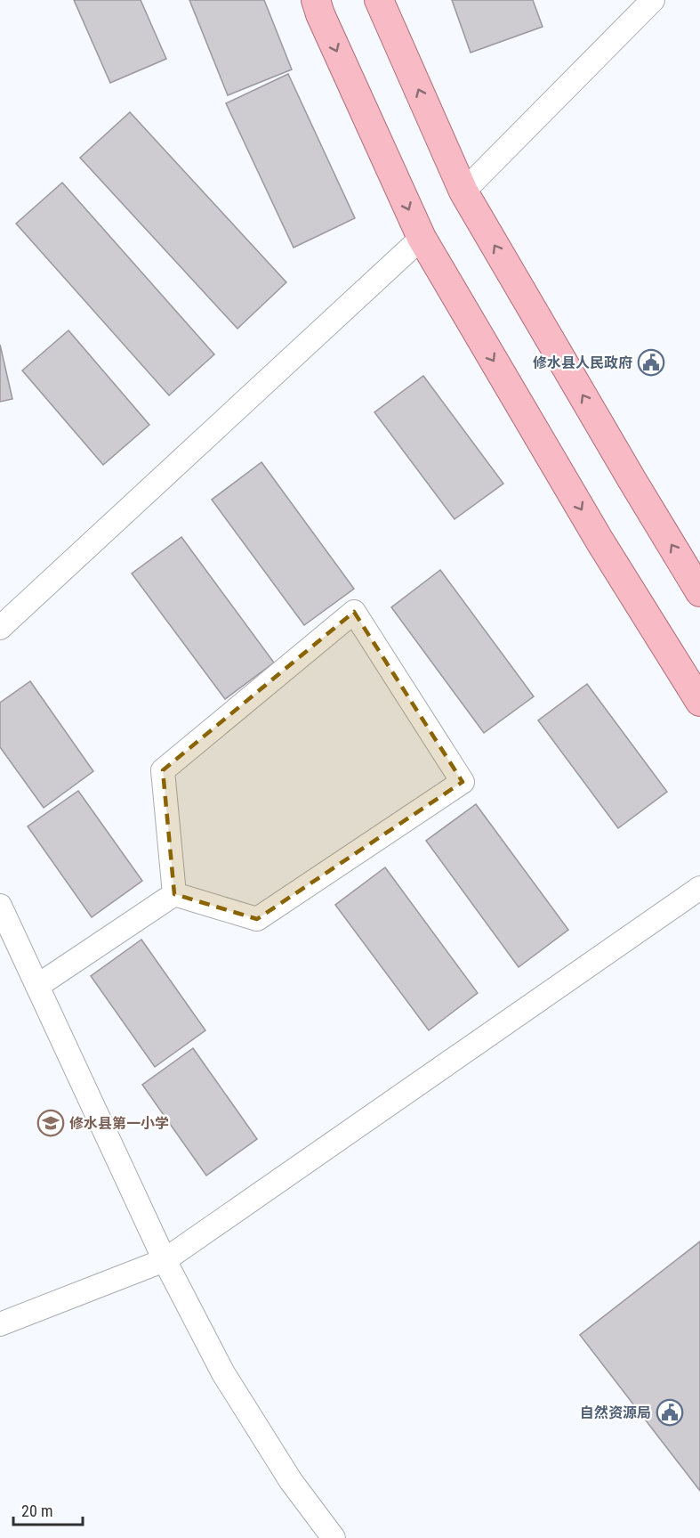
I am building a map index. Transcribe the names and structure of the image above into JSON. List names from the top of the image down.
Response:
{
  "places": {
    "public building": ["修水县人民政府", "自然资源局"],
    "school or university": ["修水县第一小学"]
  },
  "scale_bar": "20 m"
}
